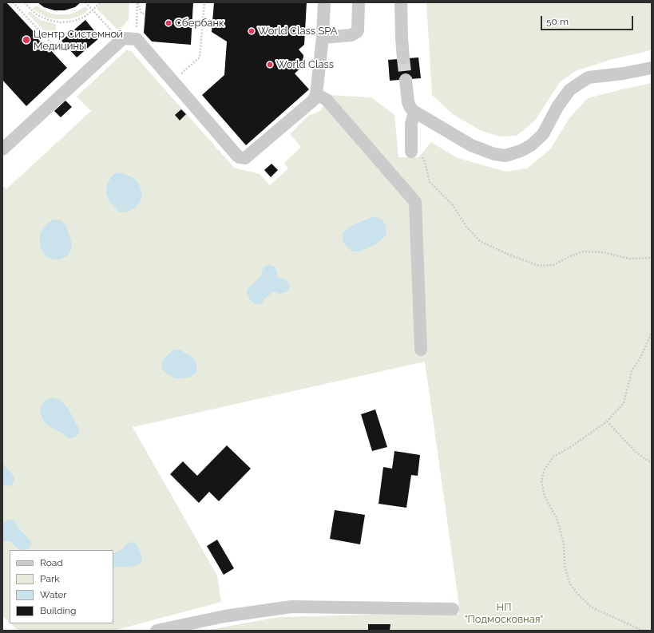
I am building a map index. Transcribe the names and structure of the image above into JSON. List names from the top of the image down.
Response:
{
  "parks": ["НП \"Подмосковная\""],
  "places": [
    "Сбербанк",
    "World Class SPA",
    "Центр Системной Медицины",
    "World Class"
  ],
  "legend": [
    "Road",
    "Park",
    "Water",
    "Building"
  ],
  "scale_bar": "50 m"
}
